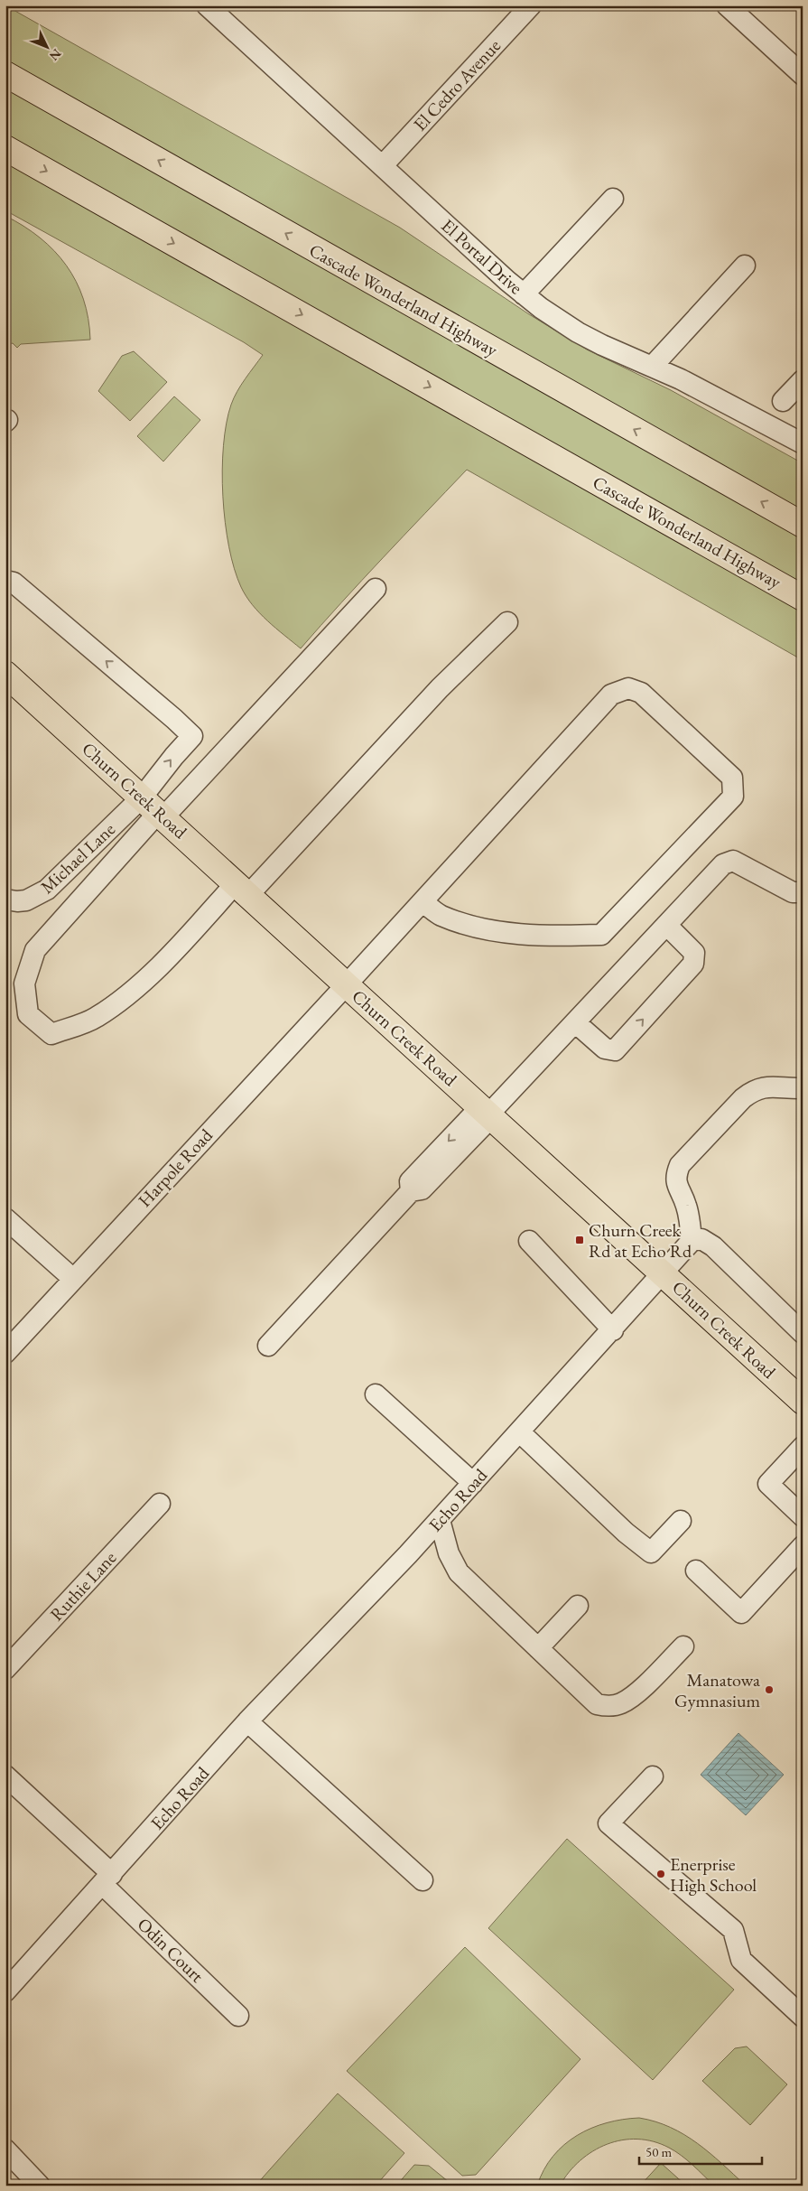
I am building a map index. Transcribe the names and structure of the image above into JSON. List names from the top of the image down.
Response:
{
  "streets": {
    "main road": ["Cascade Wonderland Highway", "Churn Creek Road"],
    "street": [
      "El Cedro Avenue",
      "El Portal Drive",
      "Michael Lane",
      "Harpole Road",
      "Echo Road",
      "Ruthie Lane",
      "Odin Court"
    ]
  },
  "crossings": [
    ["El Cedro Avenue", "El Portal Drive"],
    ["Churn Creek Road", "Michael Lane"],
    ["Churn Creek Road", "Harpole Road"],
    ["Churn Creek Road", "Echo Road"],
    ["Echo Road", "Odin Court"]
  ],
  "places": {
    "transit": ["Churn Creek Rd at Echo Rd"],
    "other": ["Manatowa Gymnasium", "Enerprise High School"]
  },
  "scale_bar": "50 m",
  "north": "bottom right"
}
